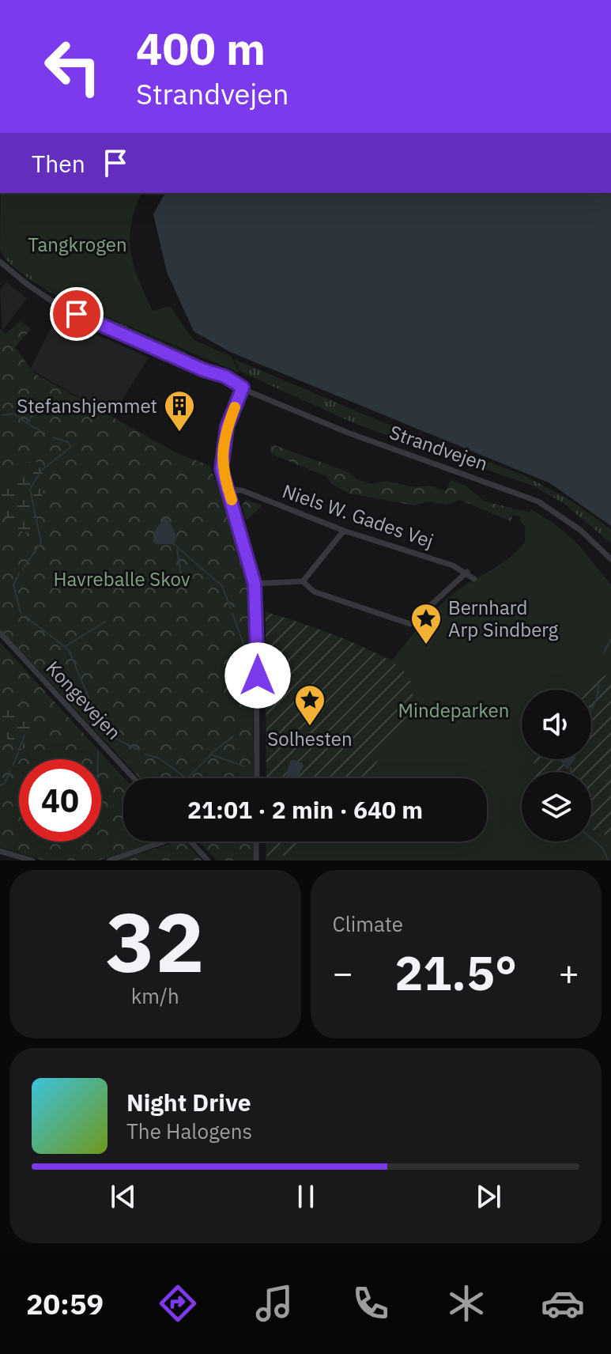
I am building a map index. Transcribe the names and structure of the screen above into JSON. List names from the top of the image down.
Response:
{
  "streets": {
    "street": ["Strandvejen", "Niels W. Gades Vej", "Kongevejen"]
  },
  "parks": ["Tangkrogen", "Havreballe Skov", "Mindeparken"],
  "places": {
    "building": ["Stefanshjemmet"],
    "place": ["Bernhard Arp Sindberg", "Solhesten"]
  },
  "page": {
    "turn": ["400 m", "Strandvejen"],
    "then": "Then",
    "limit": "40",
    "trip": "21:01 · 2 min · 640 m",
    "tile": [
      ["32", "km/h"],
      "Climate"
    ],
    "heat": ["−", "21.5°", "+"],
    "song": ["Night Drive", "The Halogens"],
    "tabs": "20:59"
  }
}
